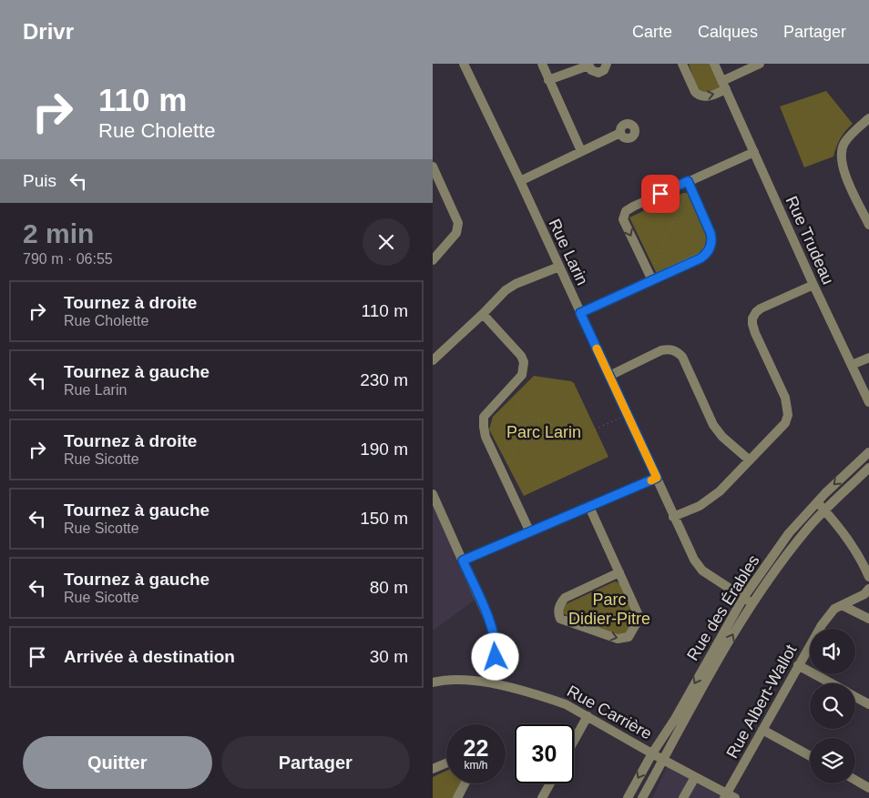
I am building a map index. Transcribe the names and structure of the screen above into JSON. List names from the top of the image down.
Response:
{
  "streets": {
    "street": [
      "Rue Trudeau",
      "Rue Larin",
      "Rue des Érables",
      "Rue Albert-Wallot",
      "Rue Carrière"
    ]
  },
  "crossings": [
    ["Rue Larin", "Rue des Érables"],
    ["Rue des Érables", "Rue Carrière"],
    ["Rue Albert-Wallot", "Rue Carrière"]
  ],
  "parks": ["Parc Larin", "Parc Didier-Pitre"],
  "page": {
    "header": "Drivr",
    "nav": ["Carte", "Calques", "Partager"],
    "turn": ["110 m", "Rue Cholette"],
    "then": "Puis",
    "heading": ["2 min", "790 m · 06:55"],
    "list": [
      {
        "name": "Tournez à droite",
        "note": "Rue Cholette",
        "value": "110 m"
      },
      {
        "name": "Tournez à gauche",
        "note": "Rue Larin",
        "value": "230 m"
      },
      {
        "name": "Tournez à droite",
        "note": "Rue Sicotte",
        "value": "190 m"
      },
      {
        "name": "Tournez à gauche",
        "note": "Rue Sicotte",
        "value": "150 m"
      },
      {
        "name": "Tournez à gauche",
        "note": "Rue Sicotte",
        "value": "80 m"
      },
      {
        "name": "Arrivée à destination",
        "value": "30 m"
      }
    ],
    "speed": "22 km/h",
    "limit": "30",
    "buttons": ["Quitter", "Partager"]
  }
}
